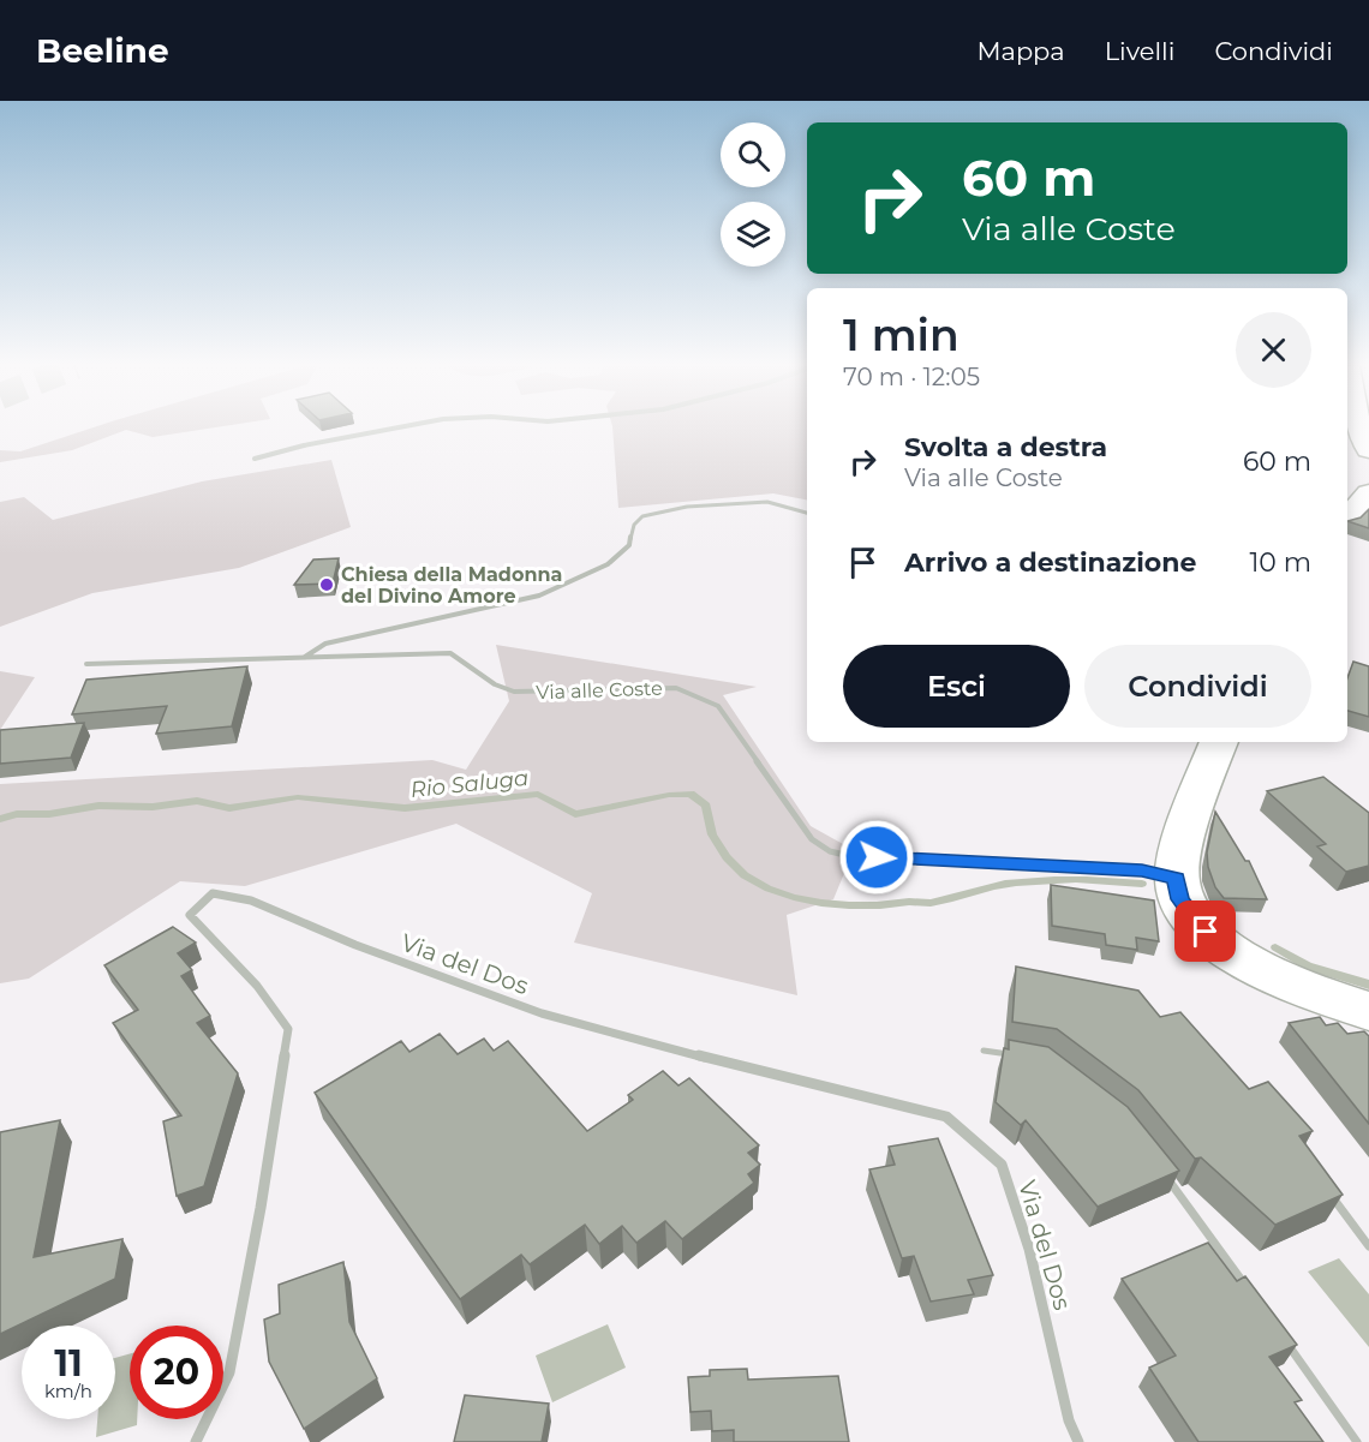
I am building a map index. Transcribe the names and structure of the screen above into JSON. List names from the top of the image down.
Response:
{
  "streets": {
    "street": ["Via del Dos"],
    "lane": ["Via alle Coste"]
  },
  "water": ["Rio Saluga"],
  "places": ["Chiesa della Madonna del Divino Amore"],
  "page": {
    "header": "Beeline",
    "nav": ["Mappa", "Livelli", "Condividi"],
    "turn": ["60 m", "Via alle Coste"],
    "heading": ["1 min", "70 m · 12:05"],
    "list": [
      {
        "name": "Svolta a destra",
        "note": "Via alle Coste",
        "value": "60 m"
      },
      {
        "name": "Arrivo a destinazione",
        "value": "10 m"
      }
    ],
    "buttons": ["Esci", "Condividi"],
    "speed": "11 km/h",
    "limit": "20"
  }
}
